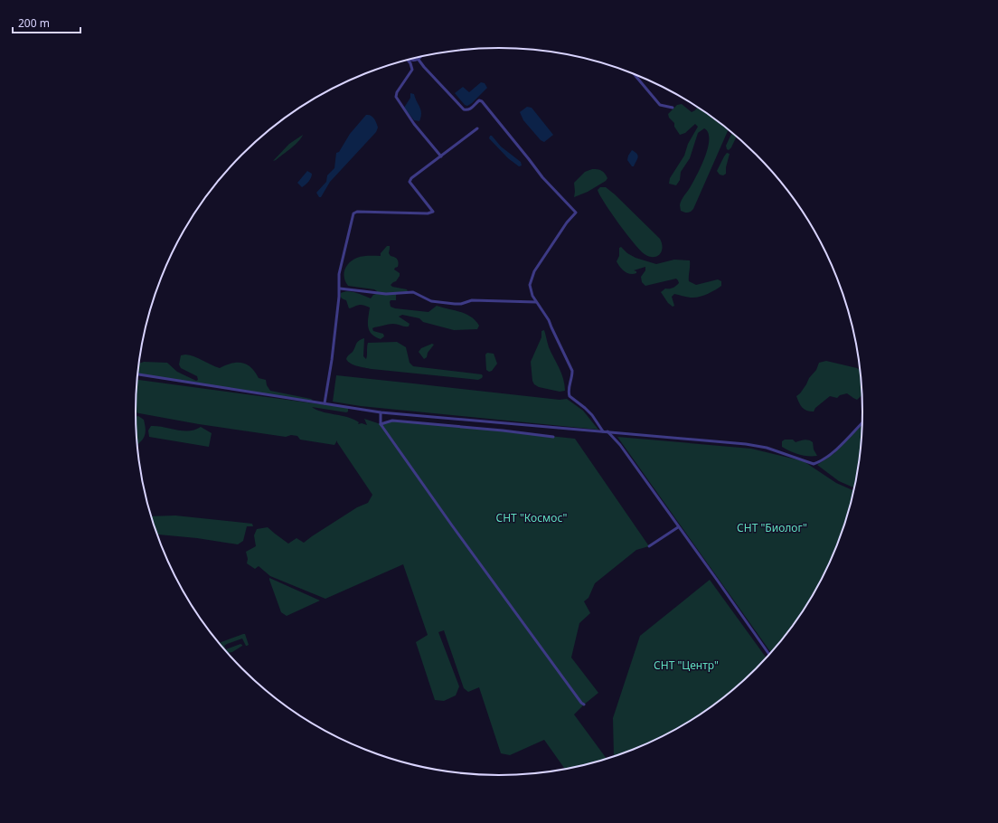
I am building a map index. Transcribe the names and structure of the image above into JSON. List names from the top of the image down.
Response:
{
  "parks": ["СНТ \"Космос\"", "СНТ \"Биолог\"", "СНТ \"Центр\""],
  "scale_bar": "200 m"
}
